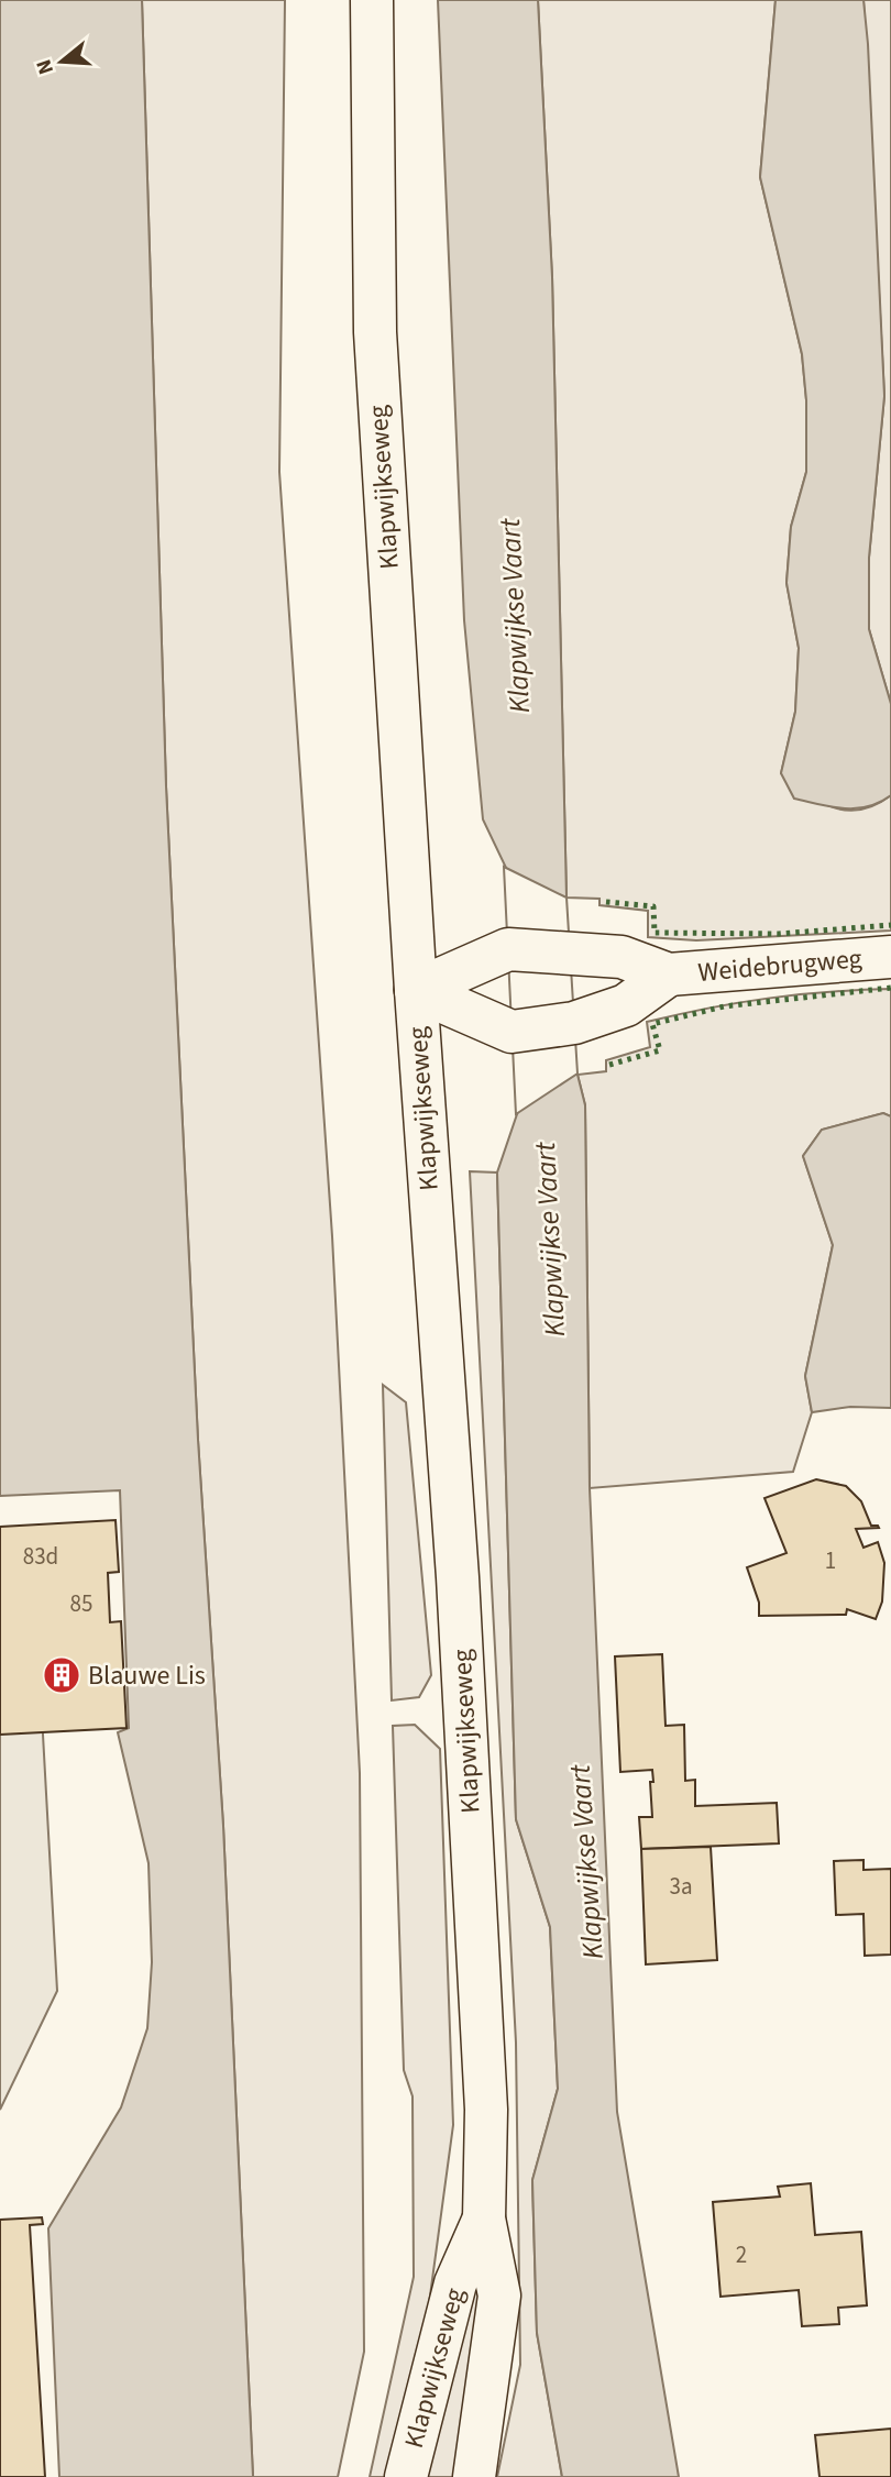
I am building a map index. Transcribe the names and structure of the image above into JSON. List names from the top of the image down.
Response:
{
  "streets": {
    "main road": ["Klapwijkseweg", "Weidebrugweg"]
  },
  "crossings": [
    ["Klapwijkseweg", "Weidebrugweg"]
  ],
  "water": ["Klapwijkse Vaart"],
  "places": {
    "building": ["Blauwe Lis"]
  },
  "house_numbers": [
    "83d",
    "1",
    "85",
    "3a",
    "2"
  ],
  "north": "left"
}
